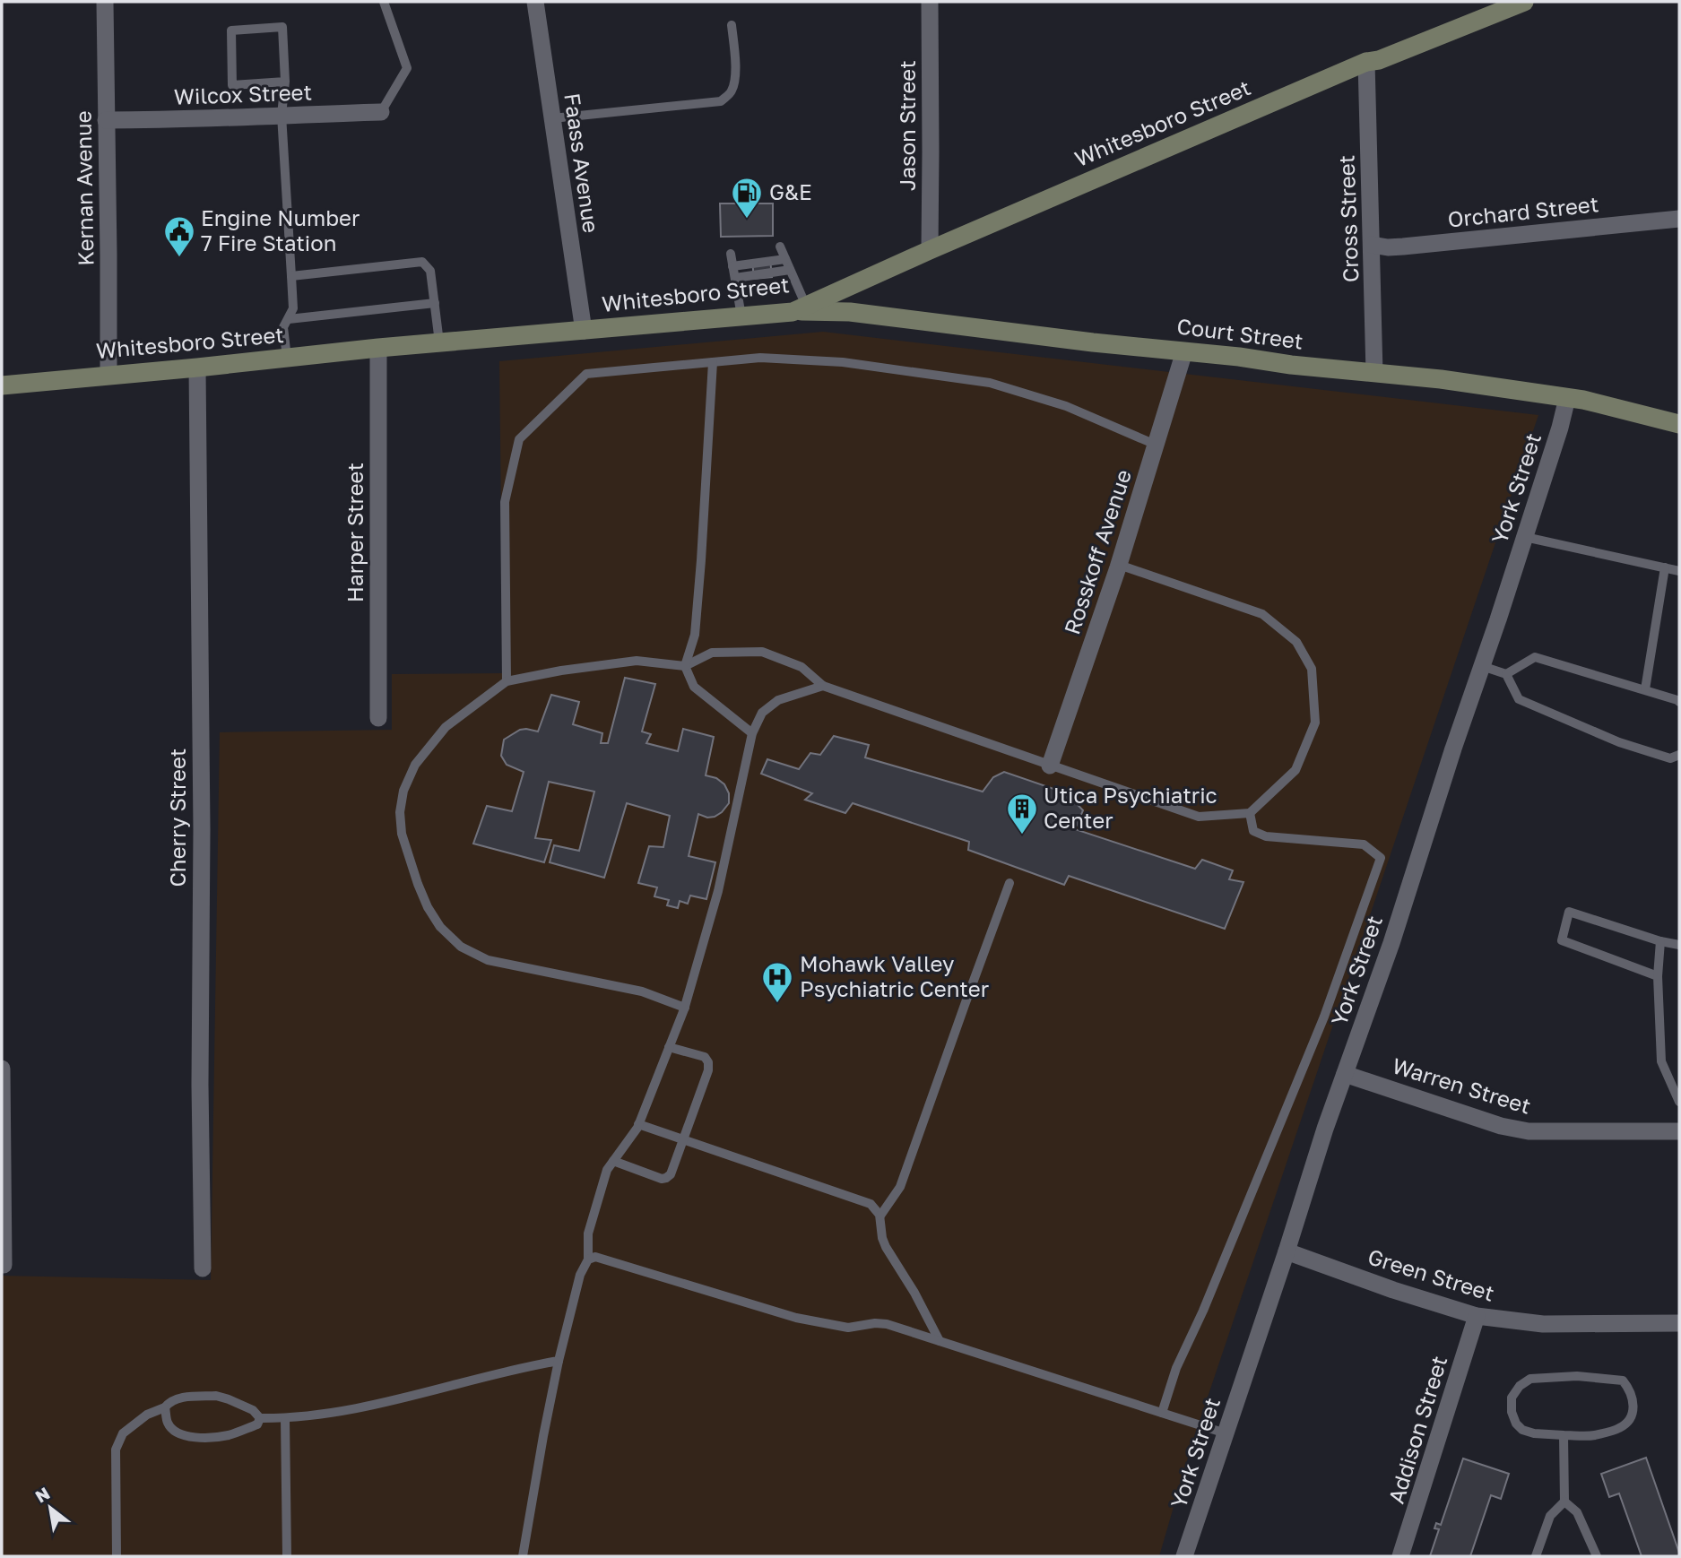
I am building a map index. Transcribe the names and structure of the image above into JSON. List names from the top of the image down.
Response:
{
  "streets": {
    "street": [
      "Wilcox Street",
      "Whitesboro Street",
      "Jason Street",
      "Faass Avenue",
      "Kernan Avenue",
      "Orchard Street",
      "Cross Street",
      "Court Street",
      "York Street",
      "Harper Street",
      "Rosskoff Avenue",
      "Cherry Street",
      "Warren Street",
      "Green Street",
      "Addison Street"
    ]
  },
  "crossings": [
    ["Wilcox Street", "Kernan Avenue"],
    ["Whitesboro Street", "Jason Street"],
    ["Whitesboro Street", "Faass Avenue"],
    ["Whitesboro Street", "Kernan Avenue"],
    ["Whitesboro Street", "Cross Street"],
    ["Whitesboro Street", "Court Street"],
    ["Whitesboro Street", "Harper Street"],
    ["Whitesboro Street", "Cherry Street"],
    ["Orchard Street", "Cross Street"],
    ["Cross Street", "Court Street"],
    ["Court Street", "York Street"],
    ["Court Street", "Rosskoff Avenue"],
    ["York Street", "Warren Street"],
    ["York Street", "Green Street"],
    ["Green Street", "Addison Street"]
  ],
  "places": {
    "fuel station": ["G&E"],
    "public building": ["Engine Number 7 Fire Station"],
    "building": ["Utica Psychiatric Center"],
    "hospital": ["Mohawk Valley Psychiatric Center"]
  },
  "north": "top left"
}
